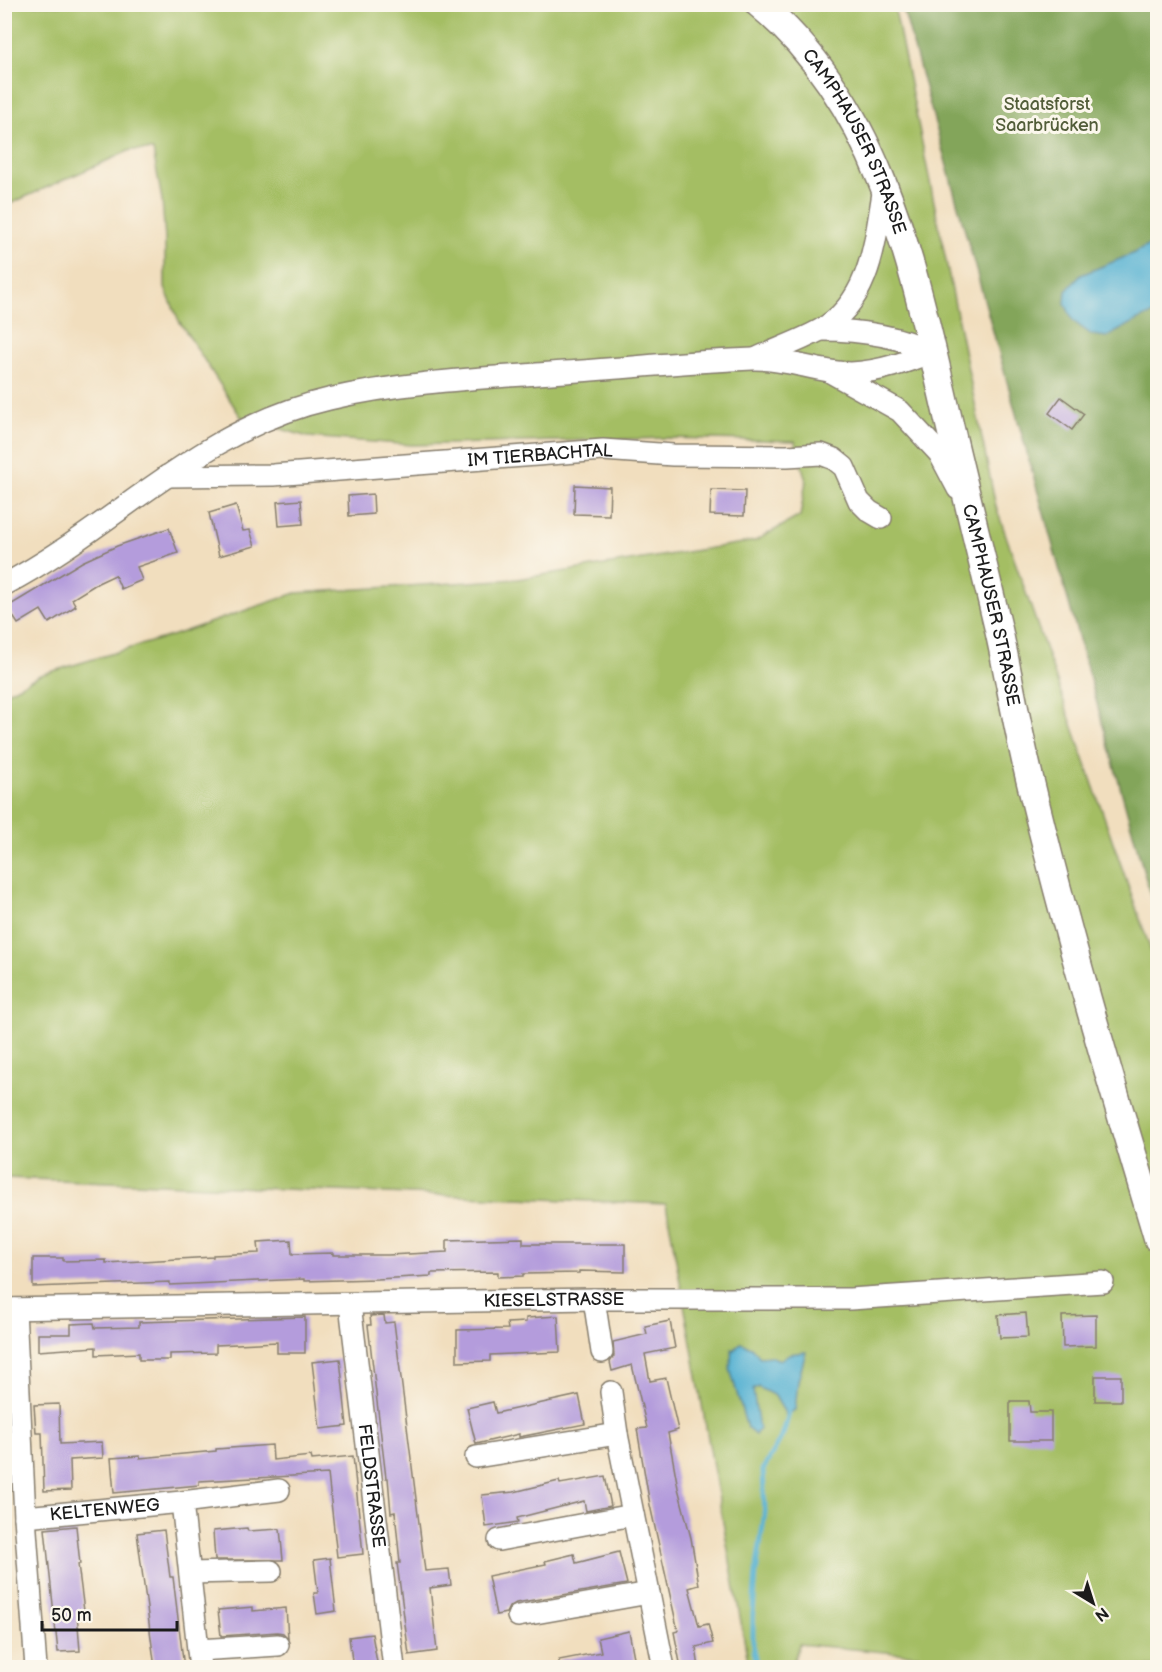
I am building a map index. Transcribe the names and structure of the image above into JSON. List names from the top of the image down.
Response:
{
  "streets": {
    "street": [
      "CAMPHAUSER STRASSE",
      "IM TIERBACHTAL",
      "KIESELSTRASSE",
      "FELDSTRASSE",
      "KELTENWEG"
    ]
  },
  "crossings": [
    ["KIESELSTRASSE", "FELDSTRASSE"]
  ],
  "parks": ["Staatsforst Saarbrücken"],
  "scale_bar": "50 m",
  "north": "bottom right"
}
